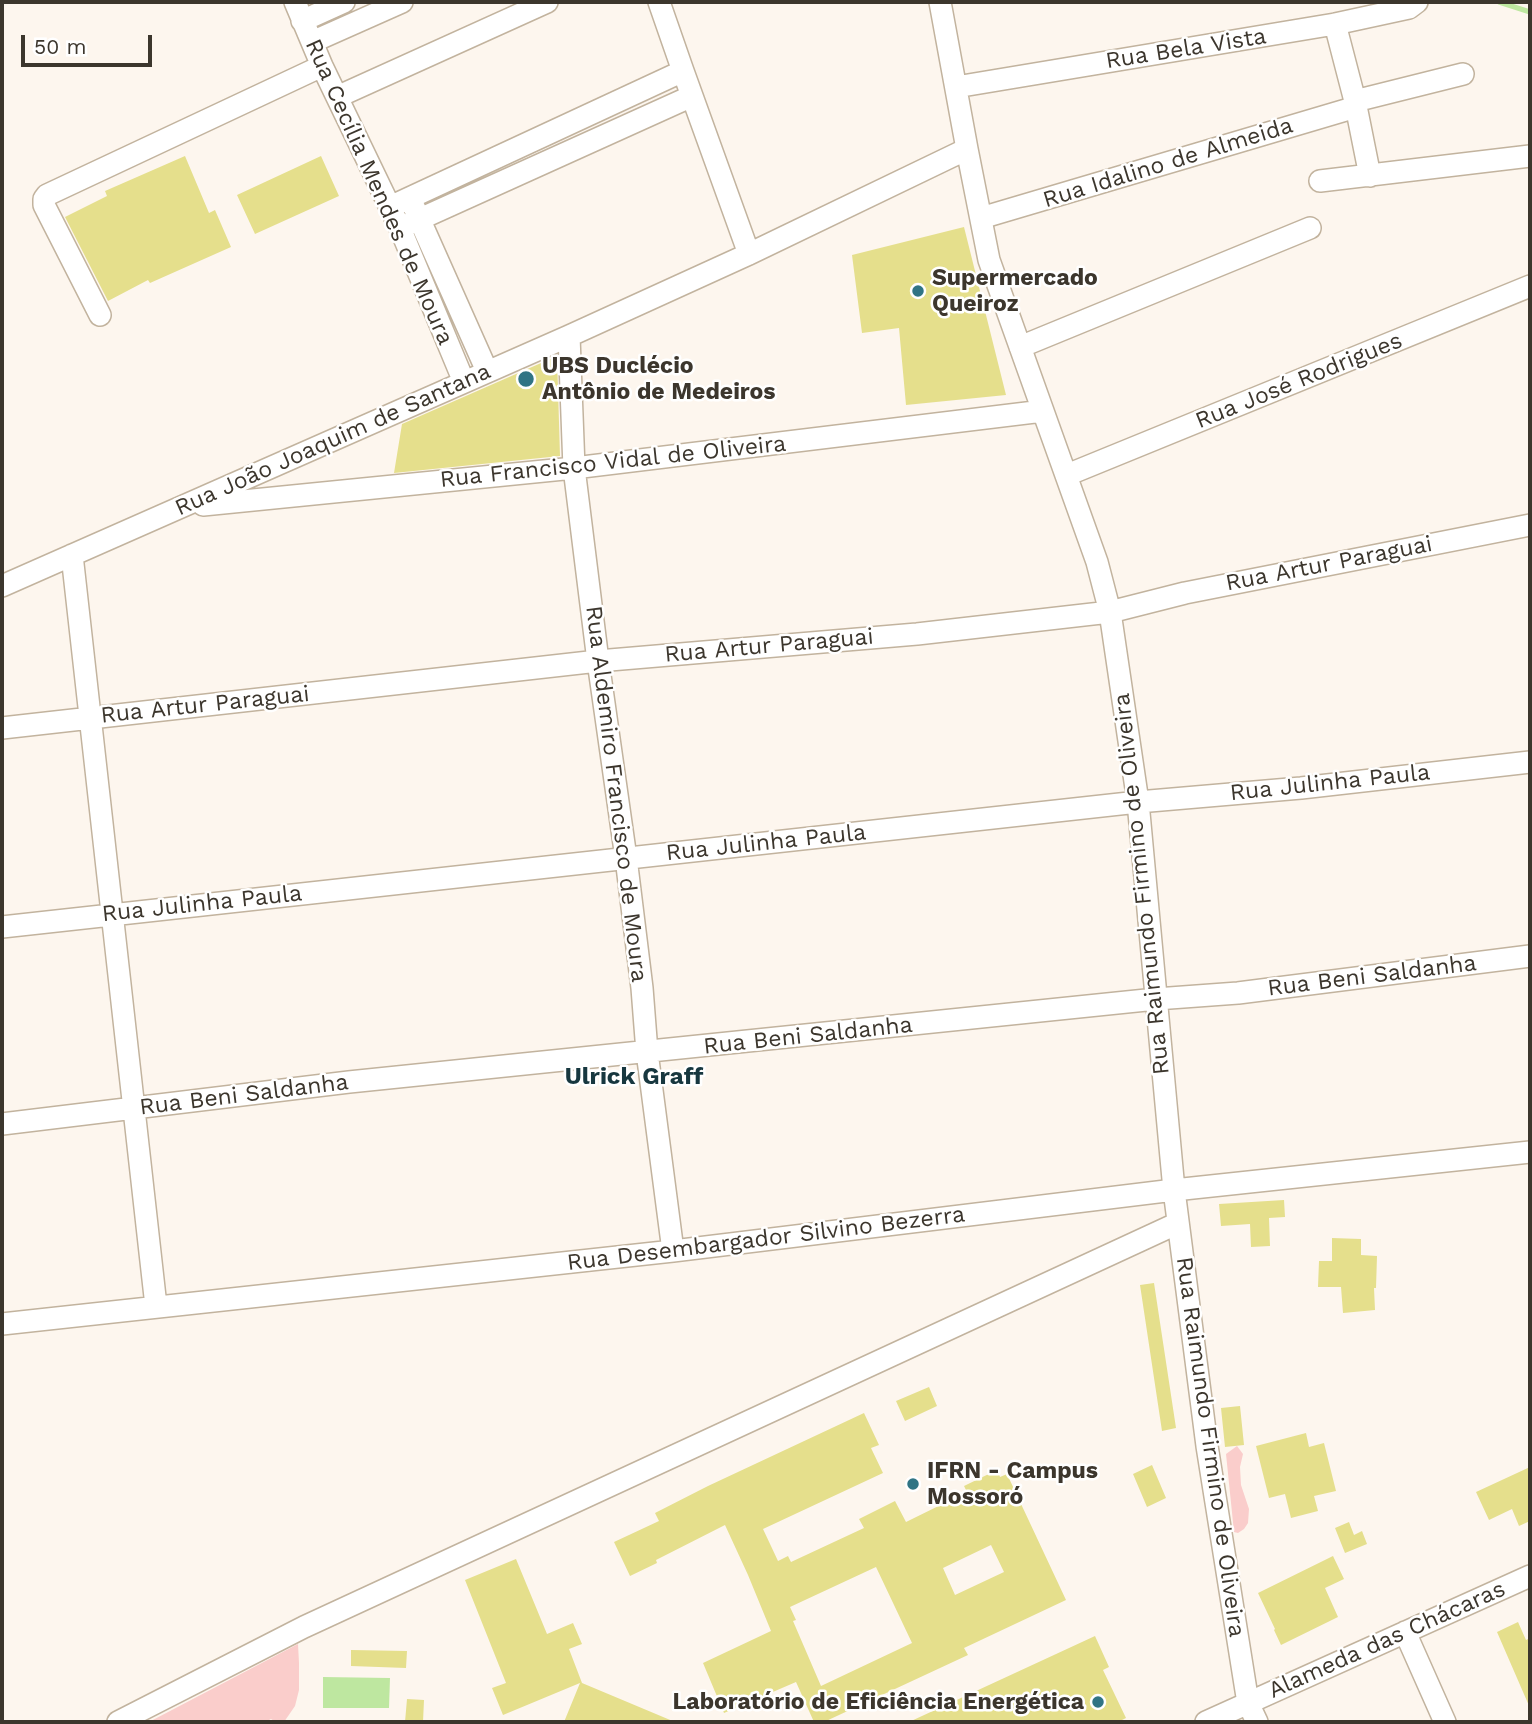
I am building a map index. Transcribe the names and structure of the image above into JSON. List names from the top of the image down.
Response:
{
  "streets": {
    "street": [
      "Rua Bela Vista",
      "Rua Idalino de Almeida",
      "Rua Cecília Mendes de Moura",
      "Rua José Rodrigues",
      "Rua João Joaquim de Santana",
      "Rua Francisco Vidal de Oliveira",
      "Rua Artur Paraguai",
      "Rua Julinha Paula",
      "Rua Aldemiro Francisco de Moura",
      "Rua Raimundo Firmino de Oliveira",
      "Rua Beni Saldanha",
      "Rua Desembargador Silvino Bezerra",
      "Alameda das Chácaras"
    ]
  },
  "crossings": [
    ["Rua Bela Vista", "Rua Raimundo Firmino de Oliveira"],
    ["Rua Idalino de Almeida", "Rua Raimundo Firmino de Oliveira"],
    ["Rua Cecília Mendes de Moura", "Rua João Joaquim de Santana"],
    ["Rua José Rodrigues", "Rua Raimundo Firmino de Oliveira"],
    ["Rua João Joaquim de Santana", "Rua Francisco Vidal de Oliveira"],
    ["Rua João Joaquim de Santana", "Rua Aldemiro Francisco de Moura"],
    ["Rua João Joaquim de Santana", "Rua Raimundo Firmino de Oliveira"],
    ["Rua Francisco Vidal de Oliveira", "Rua Aldemiro Francisco de Moura"],
    ["Rua Francisco Vidal de Oliveira", "Rua Raimundo Firmino de Oliveira"],
    ["Rua Artur Paraguai", "Rua Aldemiro Francisco de Moura"],
    ["Rua Artur Paraguai", "Rua Raimundo Firmino de Oliveira"],
    ["Rua Julinha Paula", "Rua Aldemiro Francisco de Moura"],
    ["Rua Julinha Paula", "Rua Raimundo Firmino de Oliveira"],
    ["Rua Aldemiro Francisco de Moura", "Rua Beni Saldanha"],
    ["Rua Aldemiro Francisco de Moura", "Rua Desembargador Silvino Bezerra"],
    ["Rua Raimundo Firmino de Oliveira", "Rua Beni Saldanha"],
    ["Rua Raimundo Firmino de Oliveira", "Rua Desembargador Silvino Bezerra"],
    ["Rua Raimundo Firmino de Oliveira", "Alameda das Chácaras"]
  ],
  "districts": ["Ulrick Graff"],
  "places": [
    "Supermercado Queiroz",
    "UBS Duclécio Antônio de Medeiros",
    "IFRN - Campus Mossoró",
    "Laboratório de Eficiência Energética"
  ],
  "scale_bar": "50 m"
}
